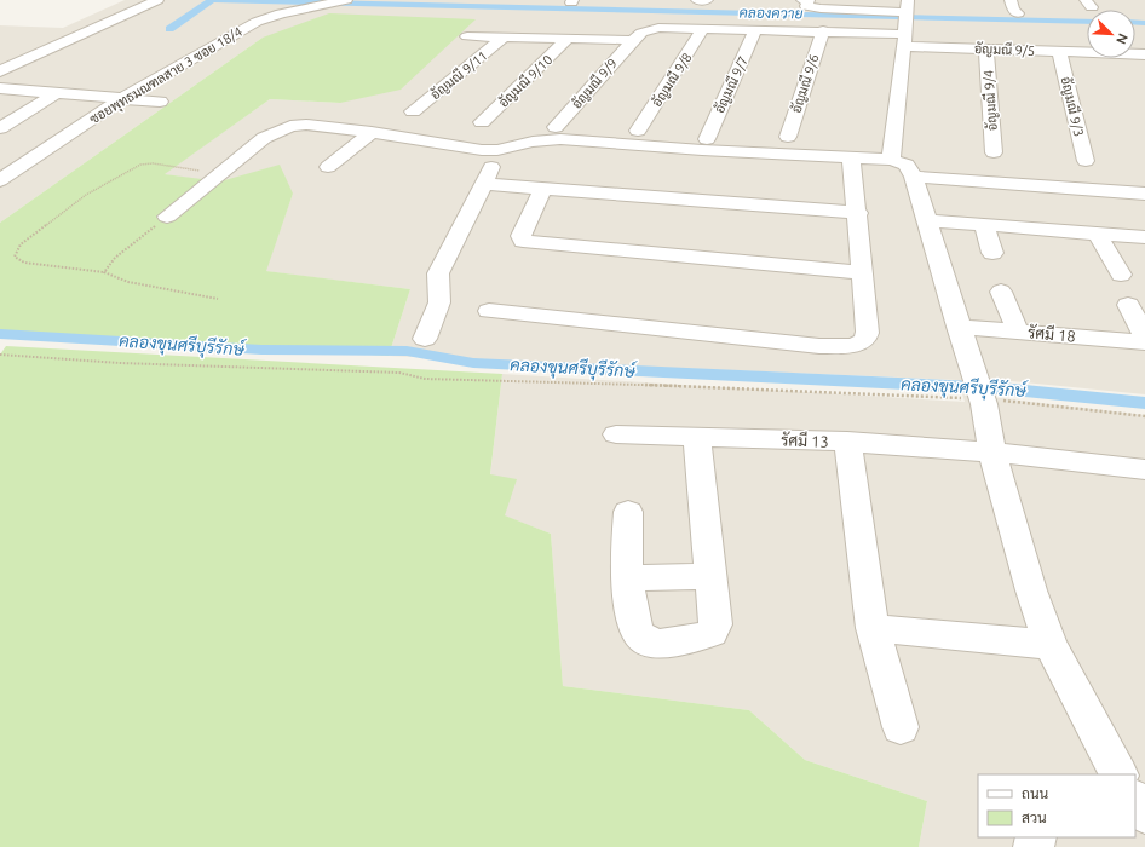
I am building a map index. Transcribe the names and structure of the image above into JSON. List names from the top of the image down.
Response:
{
  "streets": {
    "street": [
      "อัญมณี 9/5",
      "ซอยพุทธมณฑลสาย 3 ซอย 18/4",
      "อัญมณี 9/11",
      "อัญมณี 9/8",
      "อัญมณี 9/10",
      "อัญมณี 9/9",
      "อัญมณี 9/6",
      "อัญมณี 9/7",
      "อัญมณี 9/4",
      "อัญมณี 9/3",
      "รัศมี 18",
      "รัศมี 13"
    ]
  },
  "crossings": [
    ["อัญมณี 9/5", "อัญมณี 9/4"],
    ["อัญมณี 9/5", "อัญมณี 9/3"]
  ],
  "water": ["คลองควาย", "คลองขุนศรีบุรีรักษ์"],
  "legend": ["ถนน", "สวน"],
  "north": "bottom right"
}
